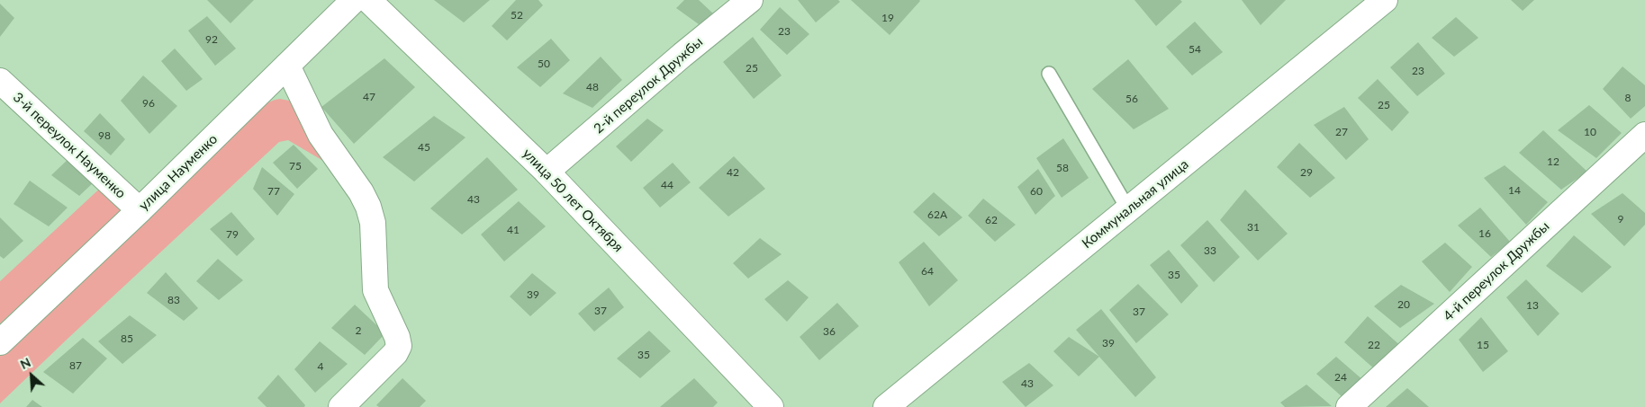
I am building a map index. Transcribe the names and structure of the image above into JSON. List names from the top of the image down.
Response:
{
  "streets": {
    "street": [
      "2-й переулок Дружбы",
      "3-й переулок Науменко",
      "улица Науменко",
      "улица 50 лет Октября",
      "Коммунальная улица",
      "4-й переулок Дружбы"
    ]
  },
  "crossings": [
    ["2-й переулок Дружбы", "улица 50 лет Октября"],
    ["3-й переулок Науменко", "улица Науменко"]
  ],
  "house_numbers": [
    "52",
    "19",
    "23",
    "92",
    "54",
    "50",
    "25",
    "23",
    "48",
    "47",
    "8",
    "56",
    "96",
    "25",
    "27",
    "10",
    "98",
    "45",
    "12",
    "75",
    "58",
    "42",
    "29",
    "44",
    "14",
    "77",
    "60",
    "43",
    "62А",
    "9",
    "62",
    "31",
    "41",
    "16",
    "79",
    "33",
    "64",
    "35",
    "39",
    "83",
    "20",
    "13",
    "37",
    "37",
    "2",
    "36",
    "85",
    "39",
    "22",
    "15",
    "35",
    "87",
    "4",
    "24",
    "43"
  ],
  "north": "top left"
}
